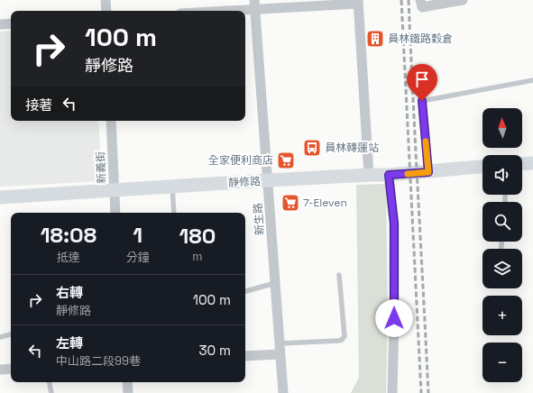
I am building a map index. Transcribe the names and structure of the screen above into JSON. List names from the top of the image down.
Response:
{
  "streets": {
    "street": ["新義街", "靜修路", "新生路"]
  },
  "crossings": [
    ["新義街", "靜修路"],
    ["靜修路", "新生路"]
  ],
  "places": {
    "building": ["員林鐵路穀倉"],
    "bus stop": ["員林轉運站"],
    "supermarket": ["全家便利商店", "7-Eleven"]
  },
  "north": "top",
  "page": {
    "turn": ["100 m", "靜修路"],
    "then": "接著",
    "map_buttons": ["+", "−"],
    "eta": [
      "18:08",
      "抵達",
      "1",
      "分鐘",
      "180",
      "m"
    ],
    "list": [
      {
        "name": "右轉",
        "note": "靜修路",
        "value": "100 m"
      },
      {
        "name": "左轉",
        "note": "中山路二段99巷",
        "value": "30 m"
      }
    ]
  }
}
